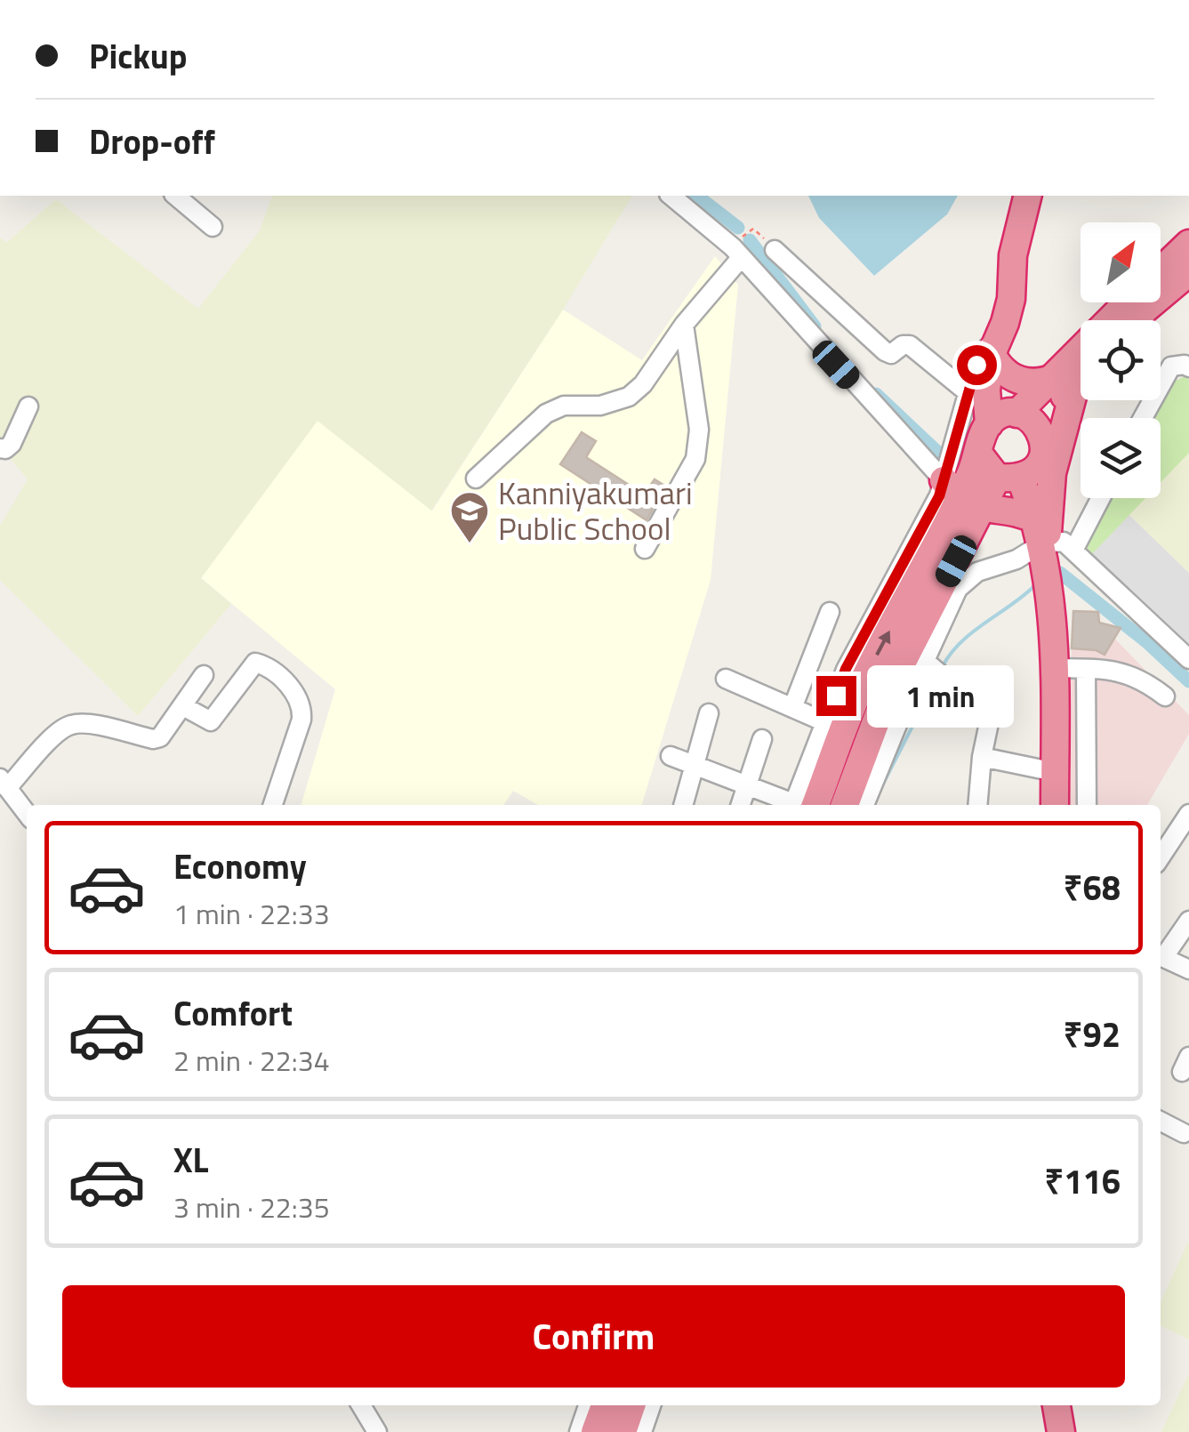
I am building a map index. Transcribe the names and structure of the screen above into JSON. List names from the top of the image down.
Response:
{
  "places": {
    "school or university": ["Kanniyakumari Public School"]
  },
  "north": "top right",
  "page": {
    "banner": ["Pickup", "Drop-off"],
    "bubble": "1 min",
    "list": [
      {
        "name": "Economy",
        "note": "1 min · 22:33",
        "value": "₹68"
      },
      {
        "name": "Comfort",
        "note": "2 min · 22:34",
        "value": "₹92"
      },
      {
        "name": "XL",
        "note": "3 min · 22:35",
        "value": "₹116"
      }
    ],
    "buttons": "Confirm"
  }
}
